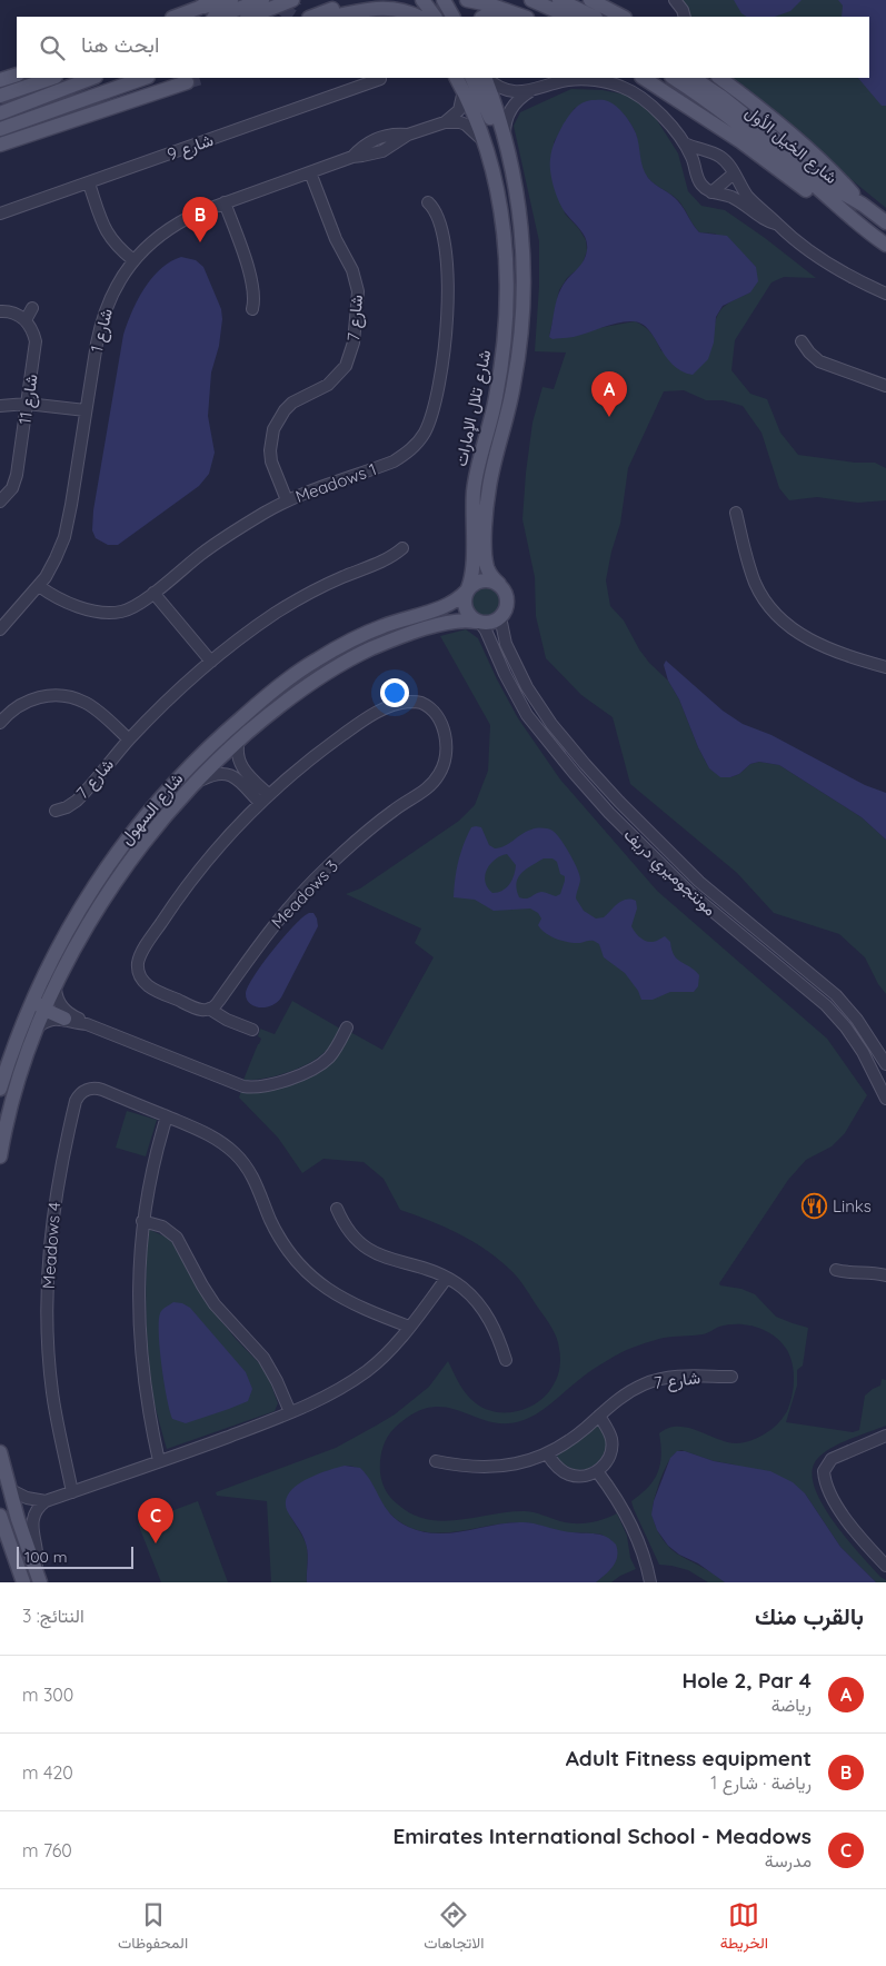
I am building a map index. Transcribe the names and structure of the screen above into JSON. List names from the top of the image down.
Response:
{
  "streets": {
    "main road": ["شارع الخيل الأول", "شارع تلال الإمارات", "شارع السهول"],
    "street": [
      "شارع 9",
      "شارع 7",
      "شارع 1",
      "شارع 11",
      "Meadows 1",
      "مونتجوميري دريف",
      "Meadows 3",
      "Meadows 4"
    ]
  },
  "crossings": [
    ["شارع 7", "شارع 1"],
    ["شارع 7", "Meadows 1"],
    ["شارع 1", "Meadows 1"],
    ["شارع تلال الإمارات", "شارع السهول"],
    ["شارع تلال الإمارات", "مونتجوميري دريف"],
    ["شارع السهول", "مونتجوميري دريف"]
  ],
  "places": {
    "restaurant": ["Links"]
  },
  "scale_bar": "100 m",
  "page": {
    "search": "ابحث هنا",
    "pins": ["B", "A", "C"],
    "scale": "100 m",
    "heading": ["بالقرب منك", "النتائج: 3"],
    "list": [
      {
        "mark": "A",
        "name": "Hole 2, Par 4",
        "note": "رياضة",
        "value": "300 m"
      },
      {
        "mark": "B",
        "name": "Adult Fitness equipment",
        "note": "رياضة · شارع 1",
        "value": "420 m"
      },
      {
        "mark": "C",
        "name": "Emirates International School - Meadows",
        "note": "مدرسة",
        "value": "760 m"
      }
    ],
    "nav": ["الخريطة", "الاتجاهات", "المحفوظات"]
  }
}
